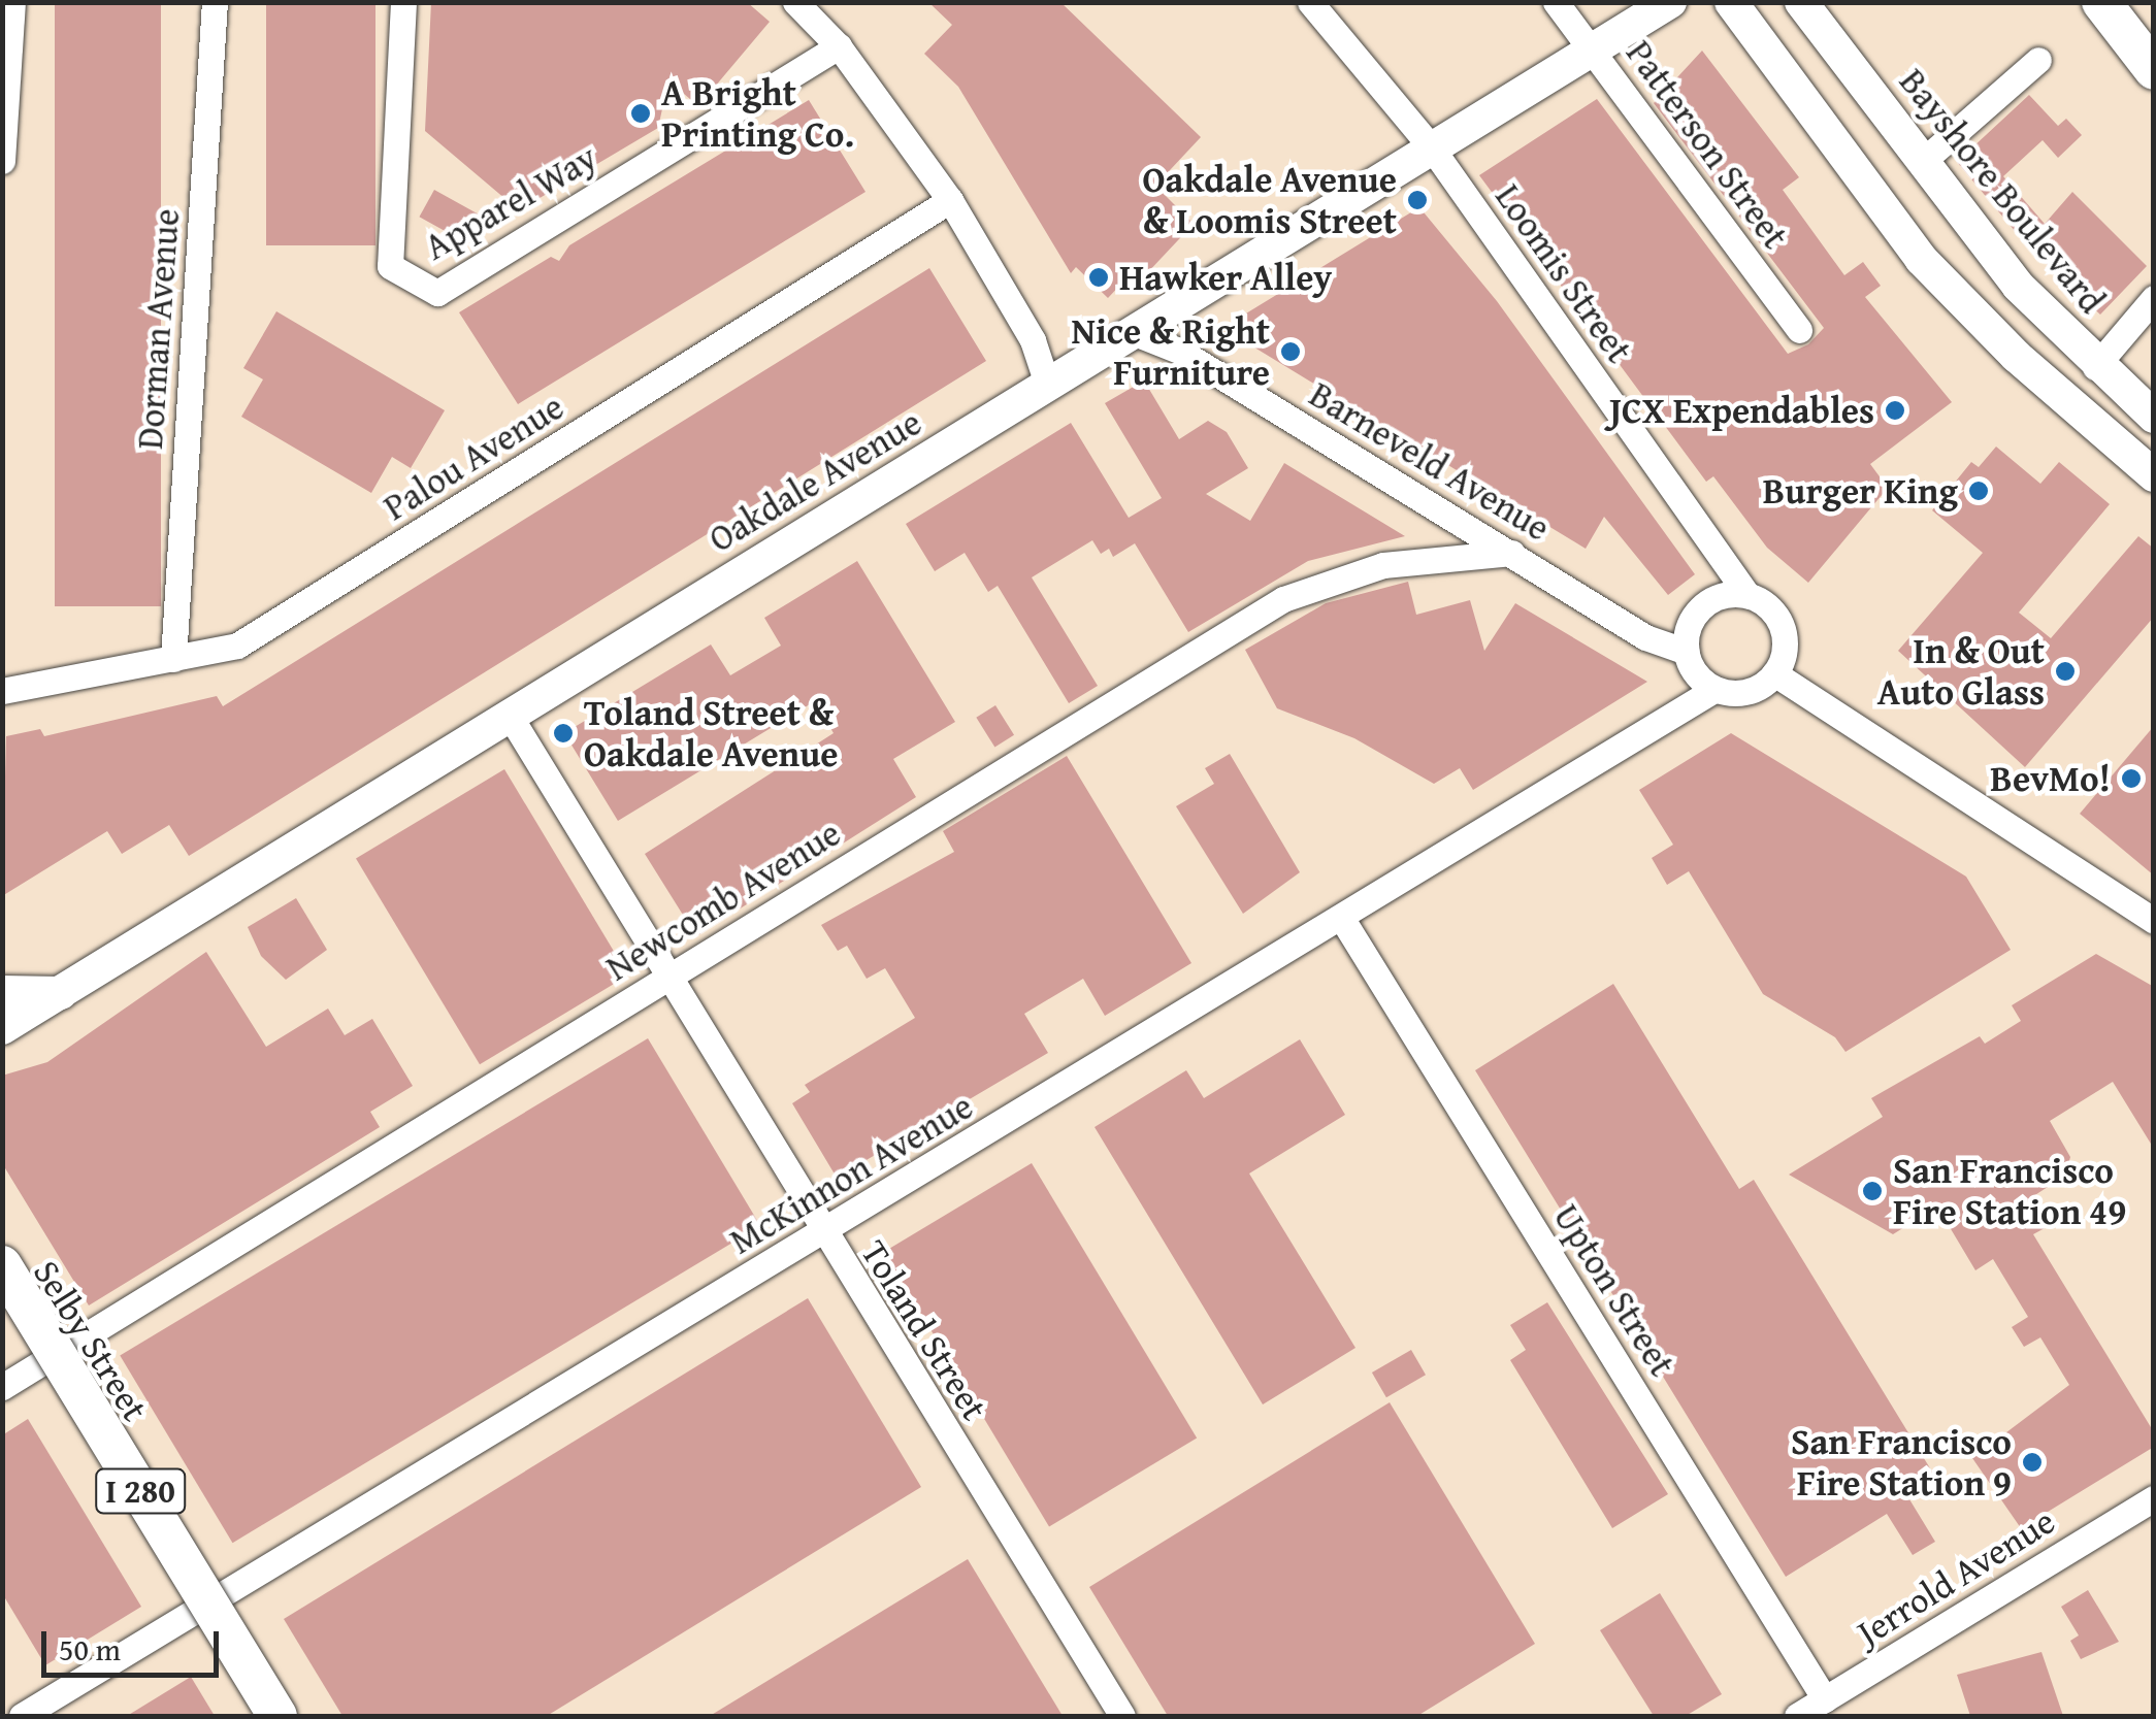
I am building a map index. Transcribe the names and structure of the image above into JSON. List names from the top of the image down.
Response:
{
  "streets": {
    "highway": ["I 280"],
    "main road": ["Bayshore Boulevard", "Oakdale Avenue"],
    "street": [
      "Patterson Street",
      "Apparel Way",
      "Loomis Street",
      "Dorman Avenue",
      "Palou Avenue",
      "Barneveld Avenue",
      "Newcomb Avenue",
      "McKinnon Avenue",
      "Upton Street",
      "Toland Street",
      "Selby Street",
      "Jerrold Avenue"
    ]
  },
  "crossings": [
    ["Patterson Street", "Oakdale Avenue"],
    ["Loomis Street", "Barneveld Avenue"],
    ["Loomis Street", "Oakdale Avenue"],
    ["Loomis Street", "McKinnon Avenue"],
    ["Dorman Avenue", "Palou Avenue"],
    ["Barneveld Avenue", "Oakdale Avenue"],
    ["Barneveld Avenue", "Newcomb Avenue"],
    ["Barneveld Avenue", "McKinnon Avenue"],
    ["Oakdale Avenue", "Toland Street"],
    ["Newcomb Avenue", "Toland Street"],
    ["Newcomb Avenue", "Selby Street"],
    ["McKinnon Avenue", "Upton Street"],
    ["McKinnon Avenue", "Toland Street"],
    ["McKinnon Avenue", "Selby Street"],
    ["Upton Street", "Jerrold Avenue"],
    ["Selby Street", "I 280"]
  ],
  "places": [
    "A Bright Printing Co.",
    "Oakdale Avenue & Loomis Street",
    "Hawker Alley",
    "Nice & Right Furniture",
    "JCX Expendables",
    "Burger King",
    "In & Out Auto Glass",
    "Toland Street & Oakdale Avenue",
    "BevMo!",
    "San Francisco Fire Station 49",
    "San Francisco Fire Station 9"
  ],
  "scale_bar": "50 m"
}
